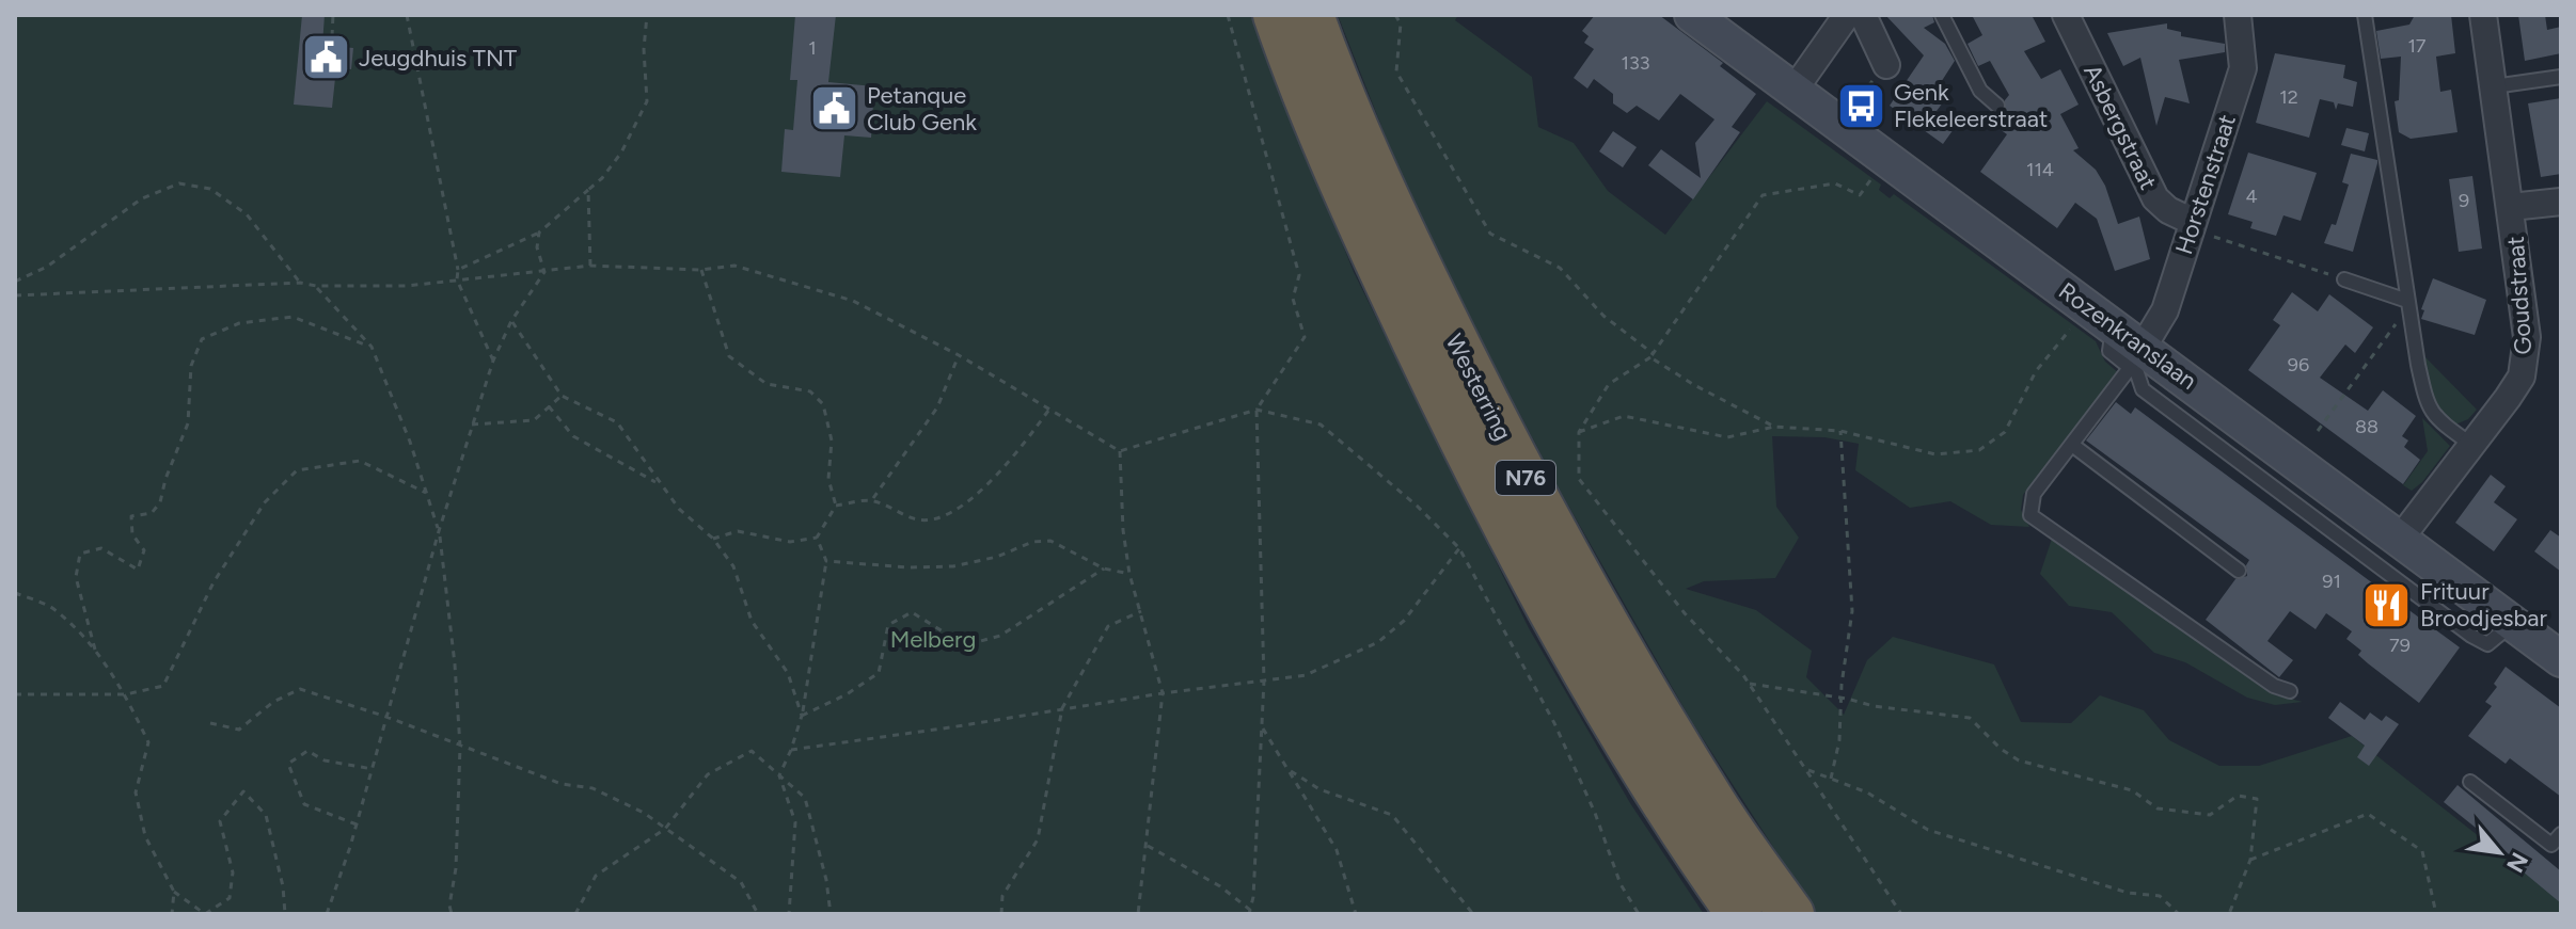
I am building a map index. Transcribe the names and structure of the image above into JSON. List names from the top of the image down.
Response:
{
  "streets": {
    "highway": ["Westerring", "N76"],
    "street": [
      "Asbergstraat",
      "Horstenstraat",
      "Goudstraat",
      "Rozenkranslaan"
    ]
  },
  "crossings": [
    ["Asbergstraat", "Horstenstraat"],
    ["Horstenstraat", "Rozenkranslaan"],
    ["Goudstraat", "Rozenkranslaan"]
  ],
  "parks": ["Melberg"],
  "places": {
    "public building": ["Jeugdhuis TNT", "Petanque Club Genk"],
    "bus stop": ["Genk Flekeleerstraat"],
    "restaurant": ["Frituur Broodjesbar"]
  },
  "house_numbers": [
    "17",
    "1",
    "133",
    "12",
    "114",
    "4",
    "9",
    "96",
    "88",
    "91",
    "79"
  ],
  "north": "bottom right"
}
